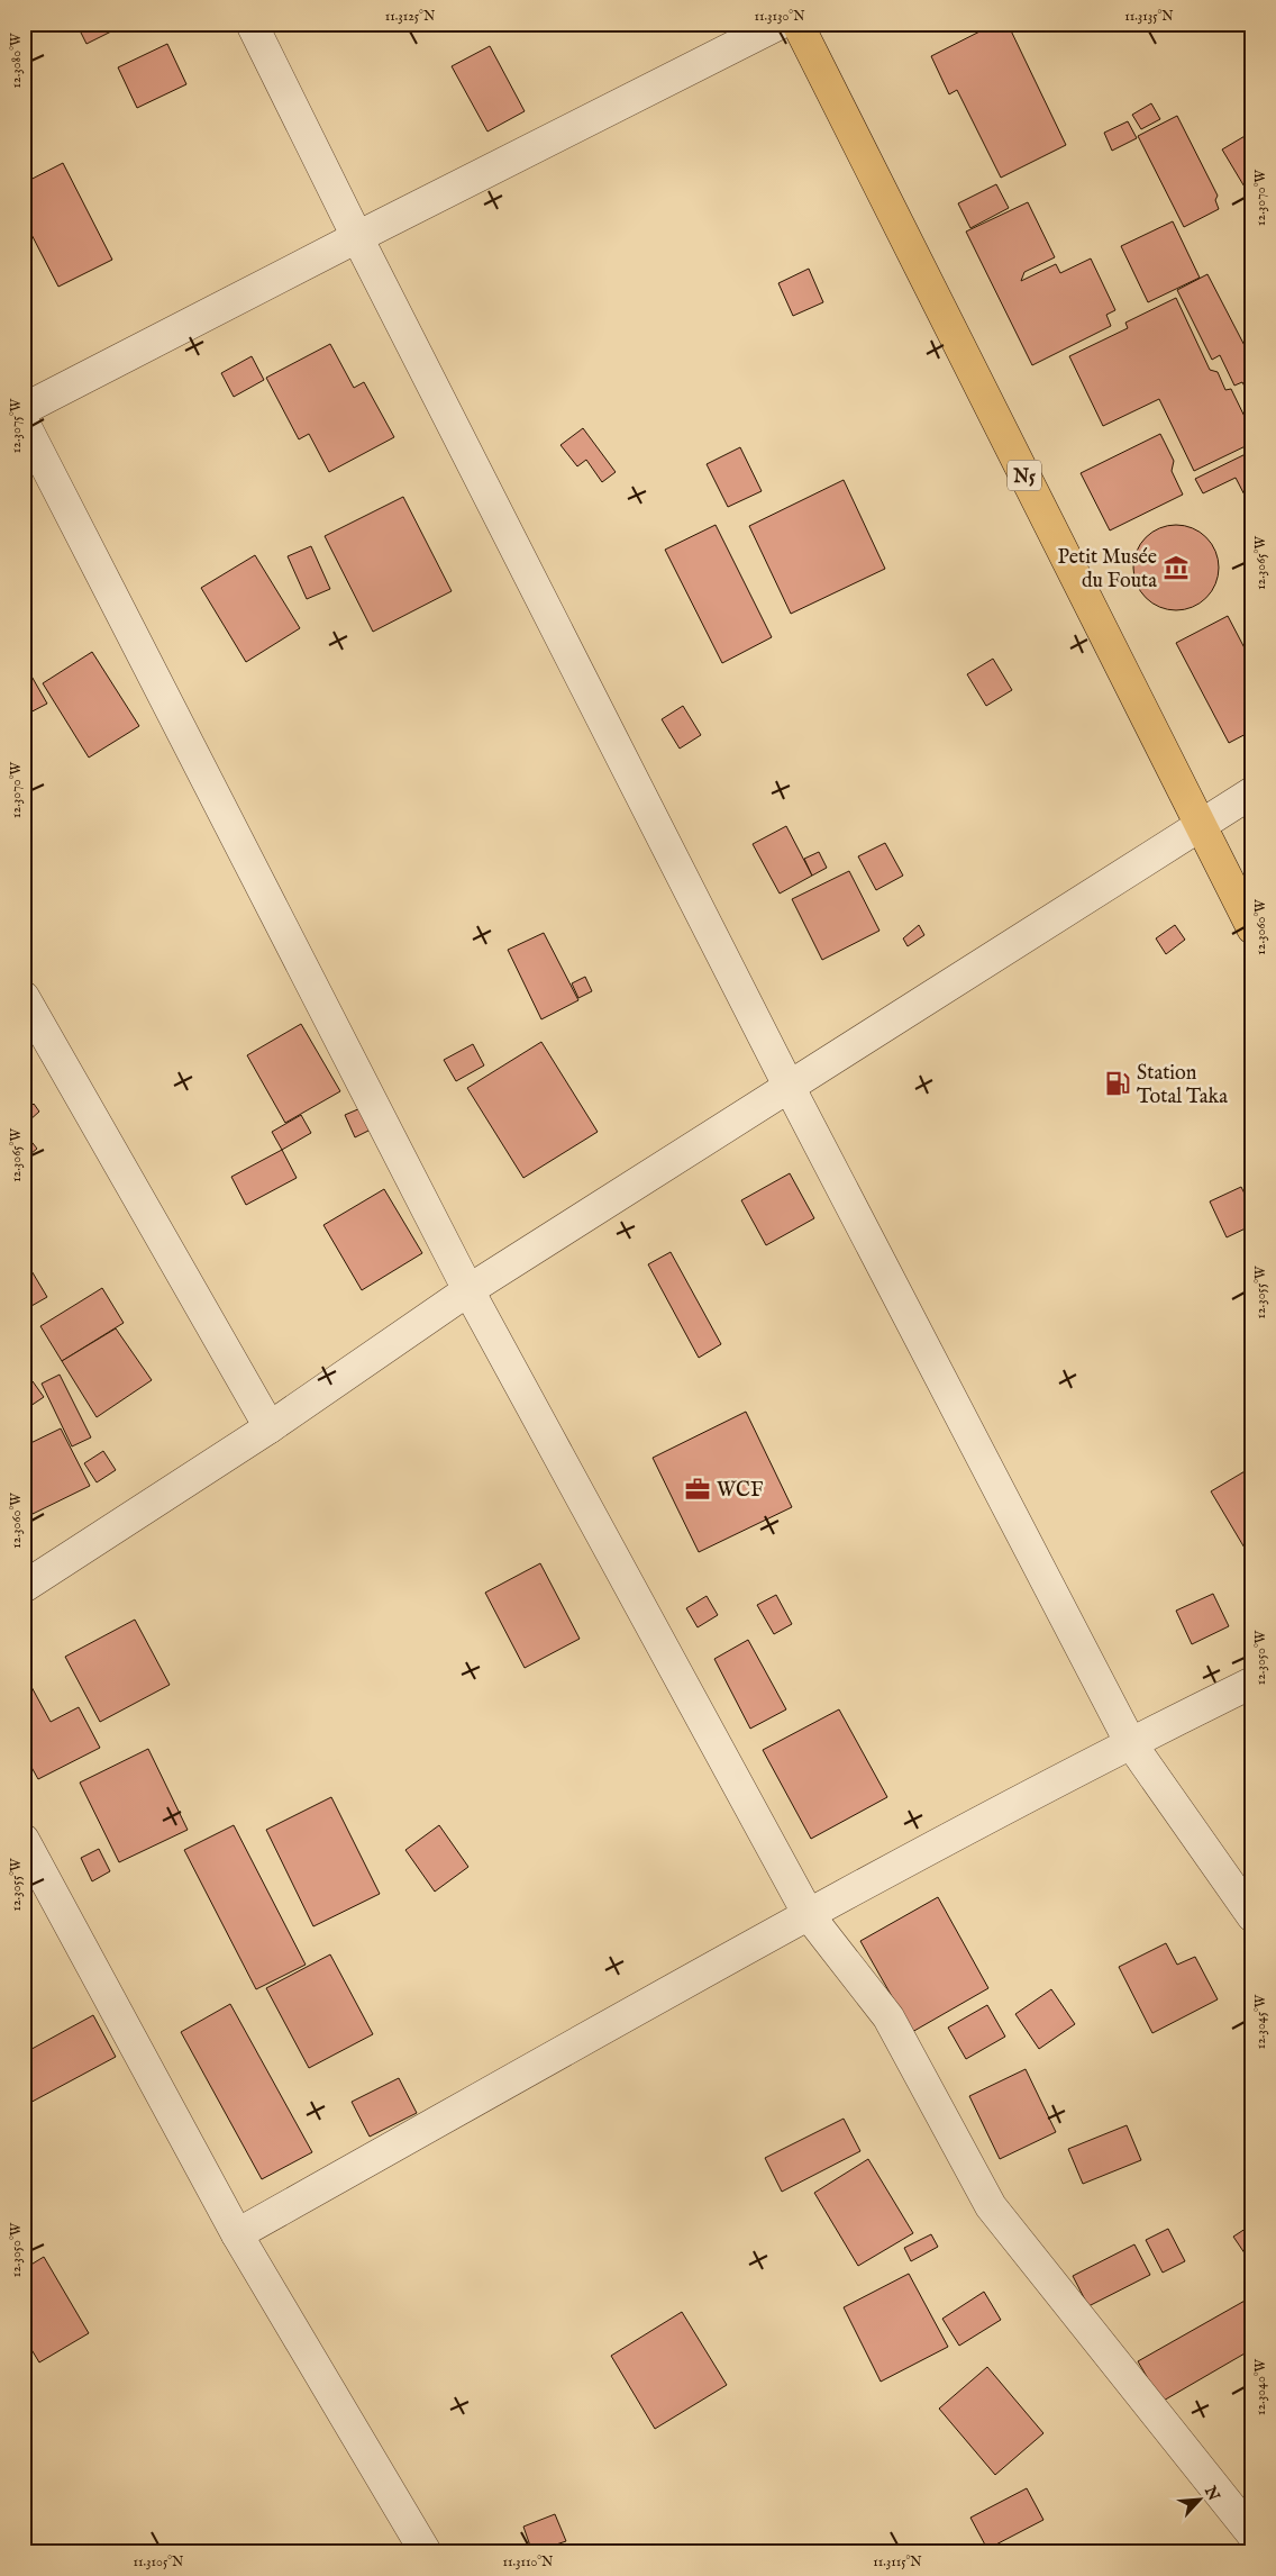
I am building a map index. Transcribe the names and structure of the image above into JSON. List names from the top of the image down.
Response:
{
  "streets": {
    "highway": ["N5"]
  },
  "places": {
    "museum": ["Petit Musée du Fouta"],
    "fuel station": ["Station Total Taka"],
    "office": ["WCF"]
  },
  "north": "top right",
  "coordinates": [
    "11.3125°N",
    "11.3130°N",
    "11.3135°N",
    "12.3080°W",
    "12.3070°W",
    "12.3075°W",
    "12.3065°W",
    "12.3060°W",
    "12.3055°W",
    "12.3050°W",
    "12.3045°W",
    "12.3040°W",
    "11.3105°N",
    "11.3110°N",
    "11.3115°N"
  ]
}
